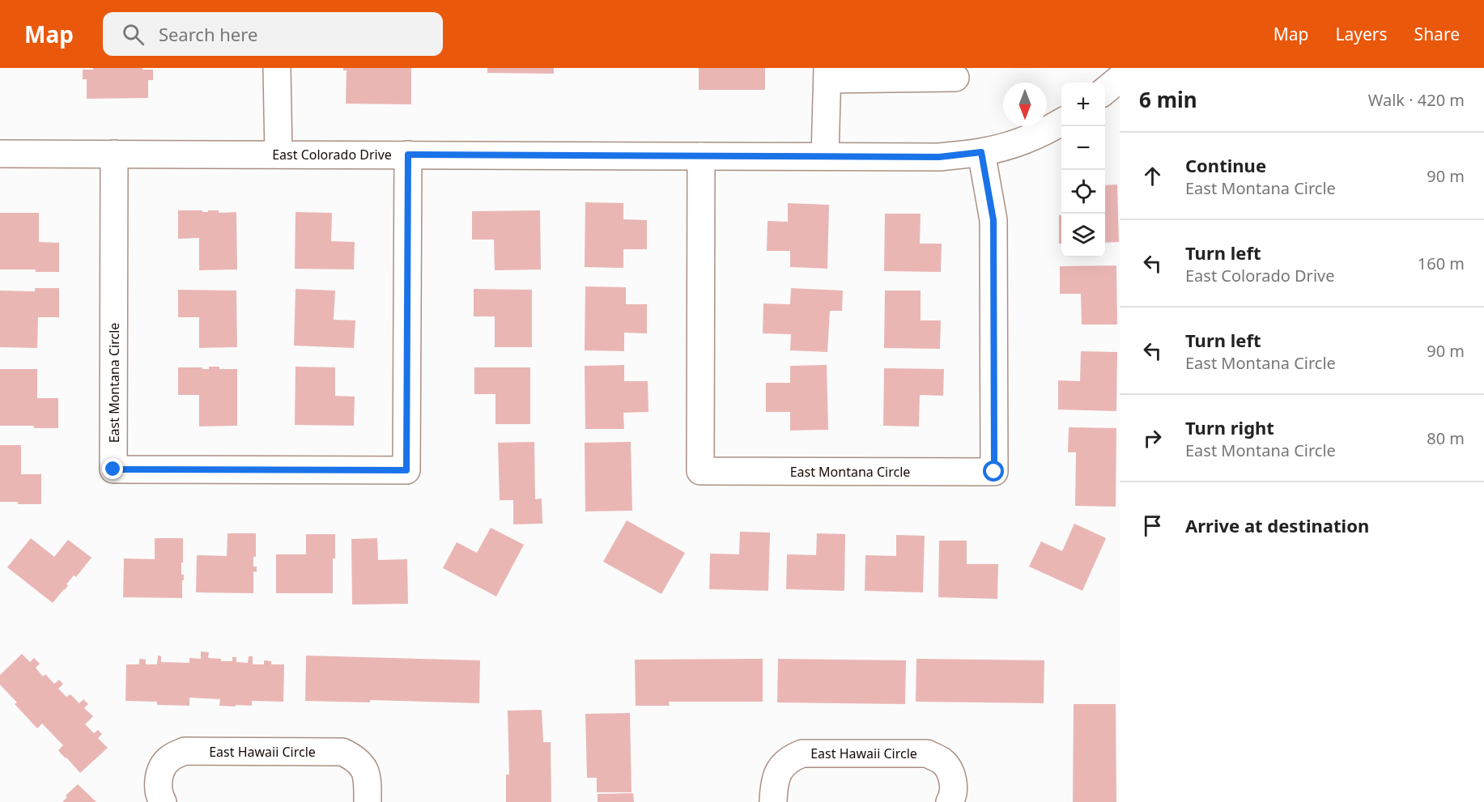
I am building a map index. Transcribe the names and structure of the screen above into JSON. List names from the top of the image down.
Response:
{
  "streets": {
    "street": ["East Colorado Drive", "East Montana Circle", "East Hawaii Circle"]
  },
  "crossings": [
    ["East Colorado Drive", "East Montana Circle"]
  ],
  "north": "bottom",
  "page": {
    "header": "Map",
    "search": "Search here",
    "nav": ["Map", "Layers", "Share"],
    "heading": ["6 min", "Walk · 420 m"],
    "map_buttons": ["+", "−"],
    "list": [
      ["Continue", "East Montana Circle", "90 m"],
      ["Turn left", "East Colorado Drive", "160 m"],
      ["Turn left", "East Montana Circle", "90 m"],
      ["Turn right", "East Montana Circle", "80 m"],
      "Arrive at destination"
    ]
  }
}
